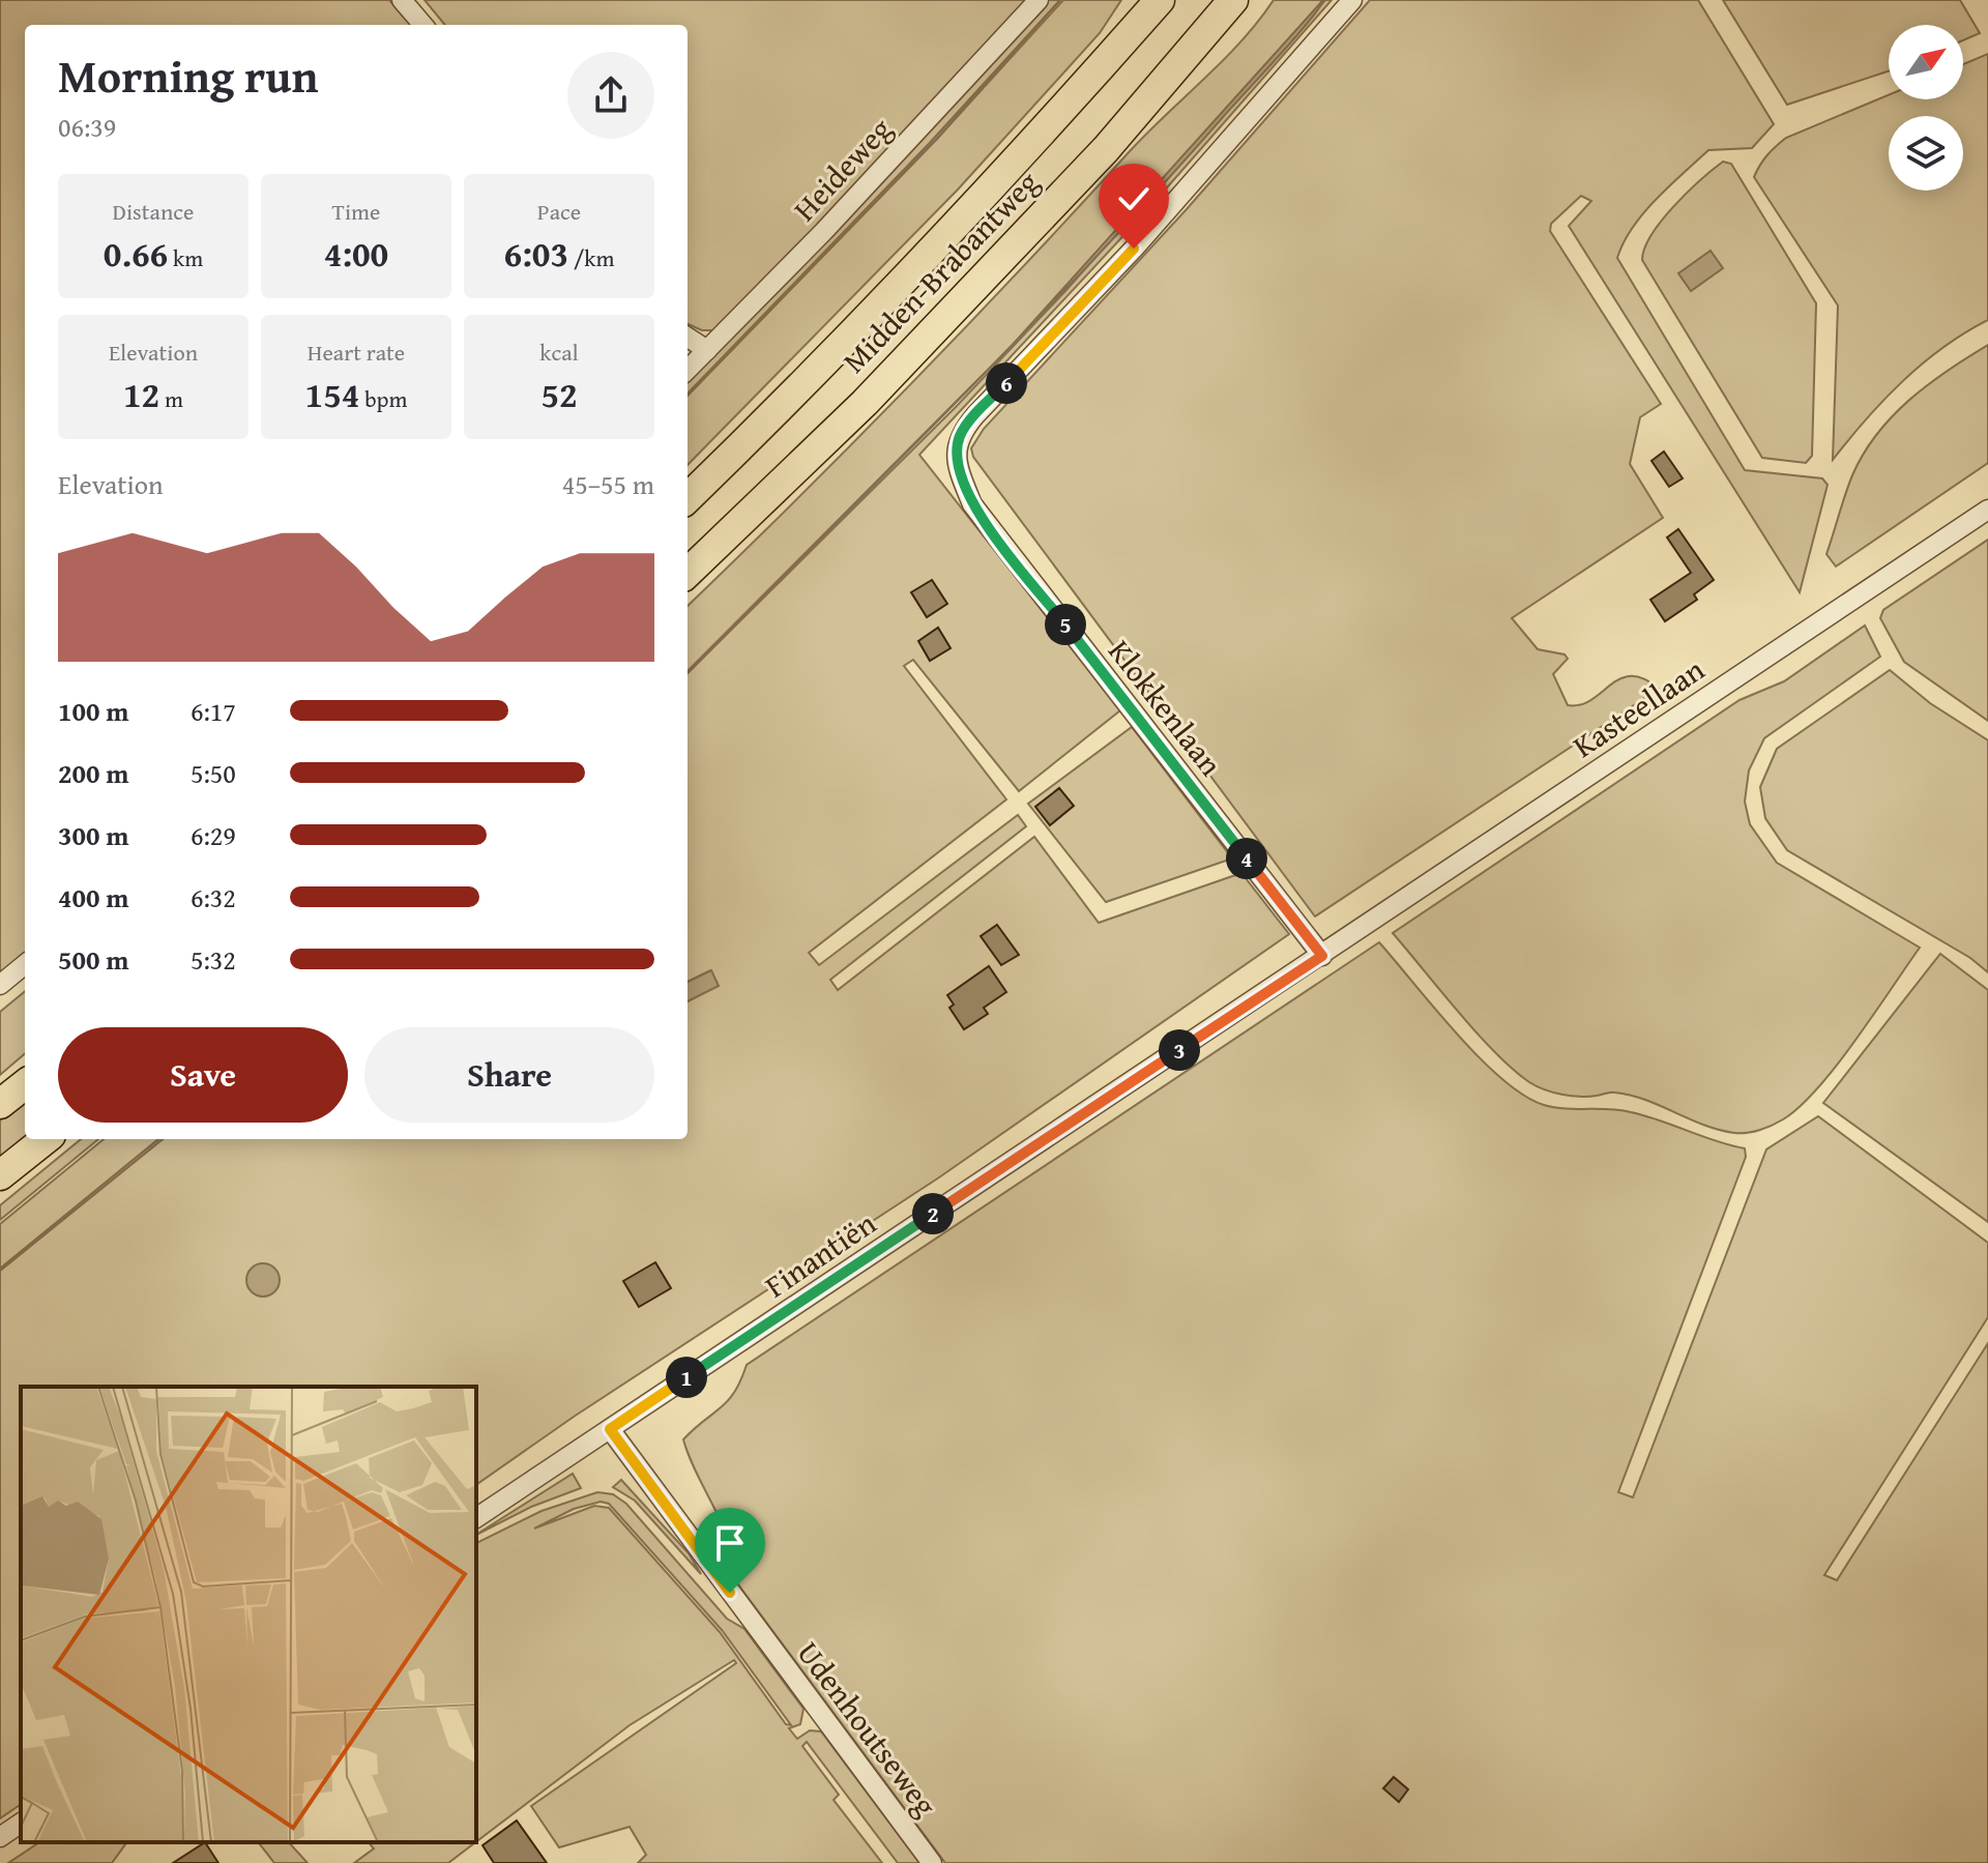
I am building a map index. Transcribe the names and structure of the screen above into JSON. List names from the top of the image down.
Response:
{
  "streets": {
    "highway": ["Midden-Brabantweg"],
    "street": [
      "Heideweg",
      "Klokkenlaan",
      "Kasteellaan",
      "Finantiën",
      "Udenhoutseweg"
    ]
  },
  "crossings": [
    ["Klokkenlaan", "Kasteellaan"],
    ["Klokkenlaan", "Finantiën"],
    ["Kasteellaan", "Finantiën"],
    ["Finantiën", "Udenhoutseweg"]
  ],
  "north": "top right",
  "page": {
    "heading": ["Morning run", "06:39"],
    "stats": [
      ["Distance", "0.66 km"],
      ["Time", "4:00"],
      ["Pace", "6:03 /km"],
      ["Elevation", "12 m"],
      ["Heart rate", "154 bpm"],
      ["kcal", "52"]
    ],
    "pins": [
      "6",
      "5",
      "4",
      "3",
      "2",
      "1"
    ],
    "chart": ["Elevation", "45–55 m"],
    "list": [
      {
        "name": "100 m",
        "note": "6:17"
      },
      {
        "name": "200 m",
        "note": "5:50"
      },
      {
        "name": "300 m",
        "note": "6:29"
      },
      {
        "name": "400 m",
        "note": "6:32"
      },
      {
        "name": "500 m",
        "note": "5:32"
      }
    ],
    "buttons": ["Save", "Share"]
  }
}
